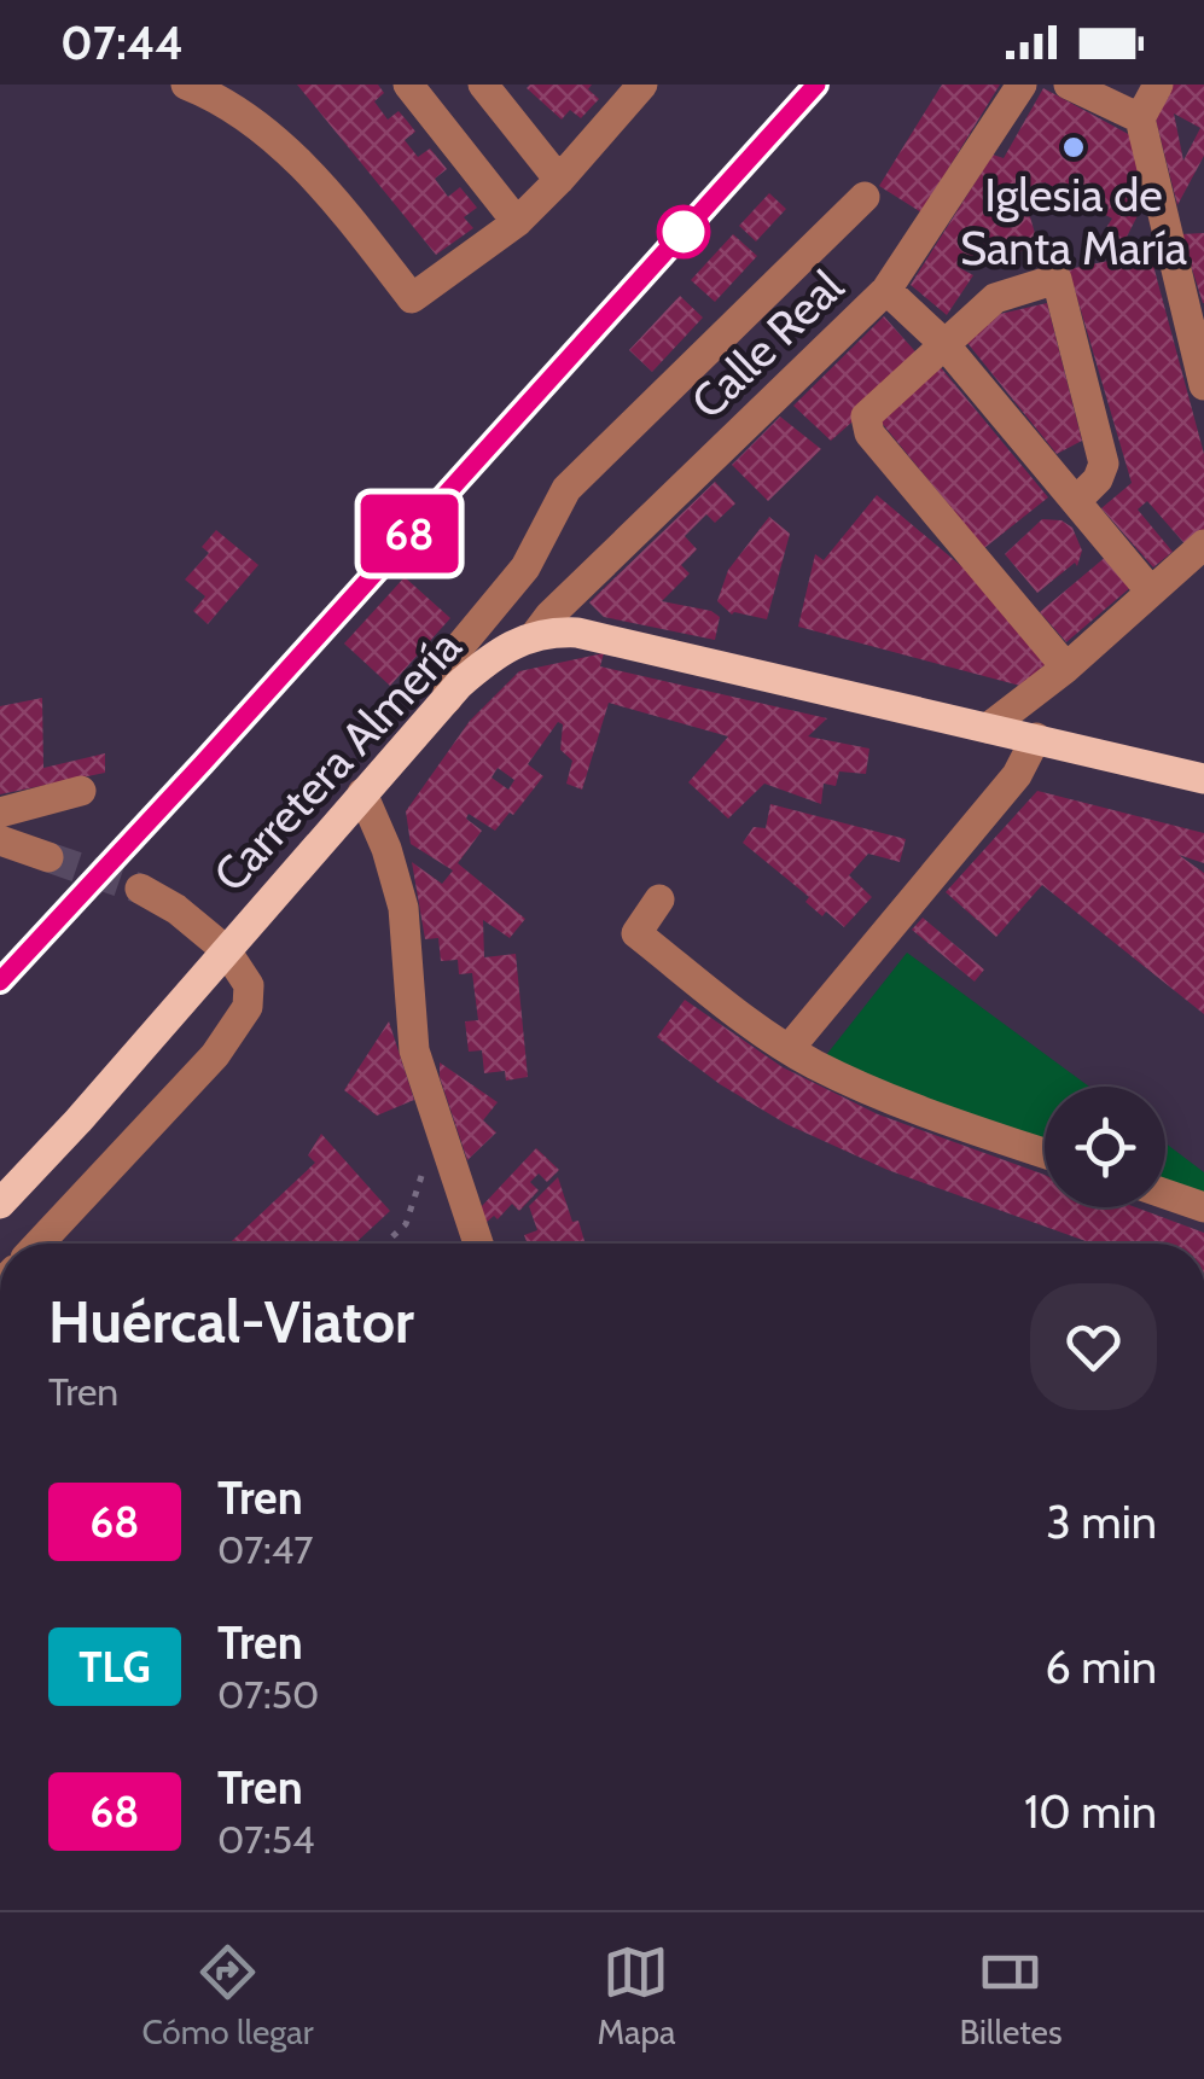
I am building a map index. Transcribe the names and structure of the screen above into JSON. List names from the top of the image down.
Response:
{
  "streets": {
    "main road": ["Carretera Almería"],
    "street": ["Calle Real"]
  },
  "crossings": [
    ["Calle Real", "Carretera Almería"]
  ],
  "places": ["Iglesia de Santa María"],
  "page": {
    "status": "07:44",
    "on_map": "68",
    "heading": ["Huércal-Viator", "Tren"],
    "list": [
      {
        "mark": "68",
        "name": "Tren",
        "note": "07:47",
        "value": "3 min"
      },
      {
        "mark": "TLG",
        "name": "Tren",
        "note": "07:50",
        "value": "6 min"
      },
      {
        "mark": "68",
        "name": "Tren",
        "note": "07:54",
        "value": "10 min"
      }
    ],
    "tabs": ["Cómo llegar", "Mapa", "Billetes"]
  }
}
